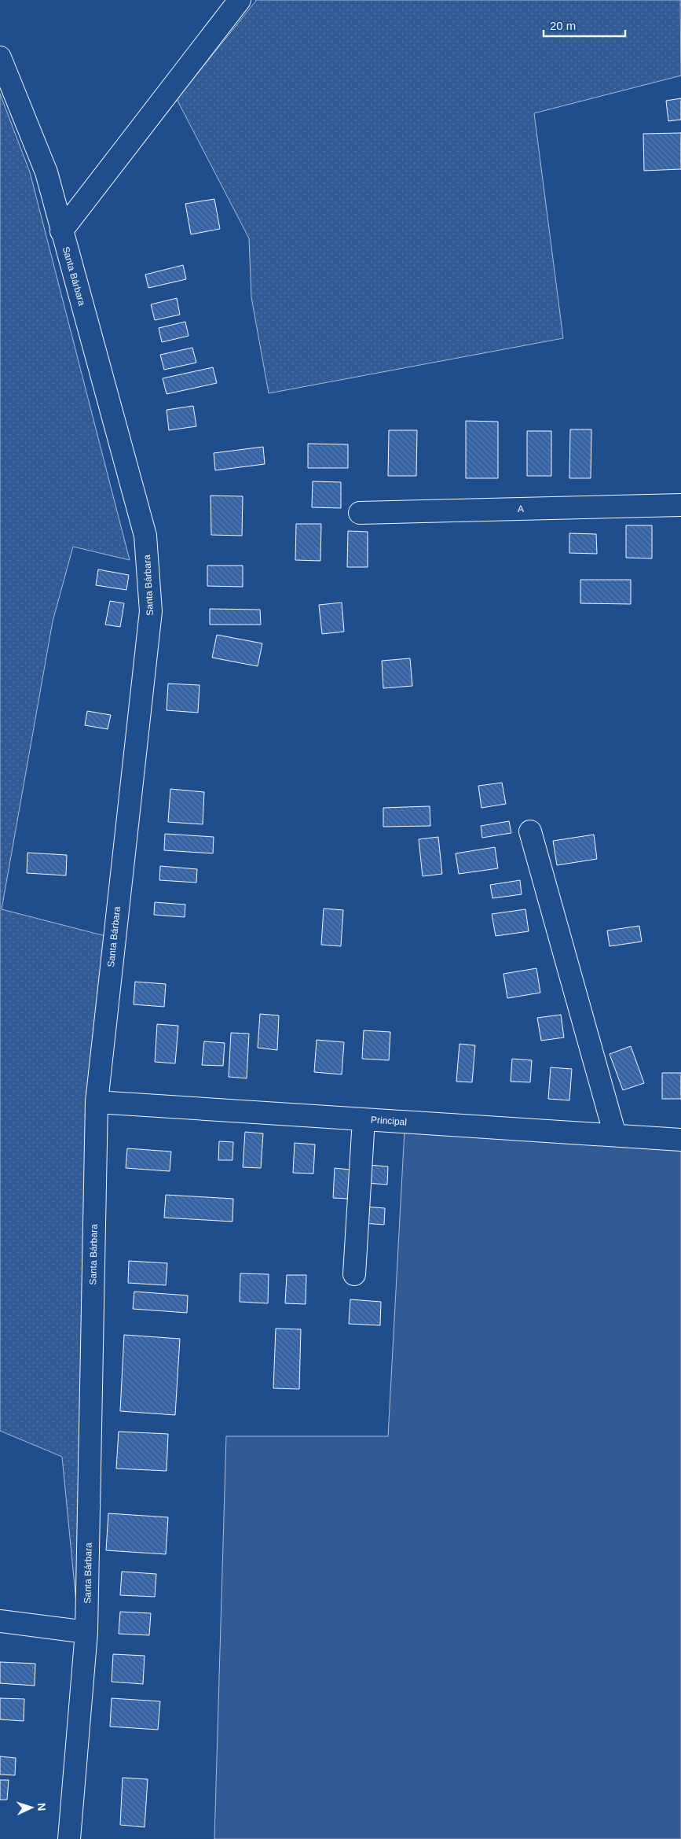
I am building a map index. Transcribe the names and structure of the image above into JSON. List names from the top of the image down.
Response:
{
  "streets": {
    "street": ["Santa Bárbara", "A", "Principal"]
  },
  "crossings": [
    ["Santa Bárbara", "Principal"]
  ],
  "scale_bar": "20 m",
  "north": "right"
}
